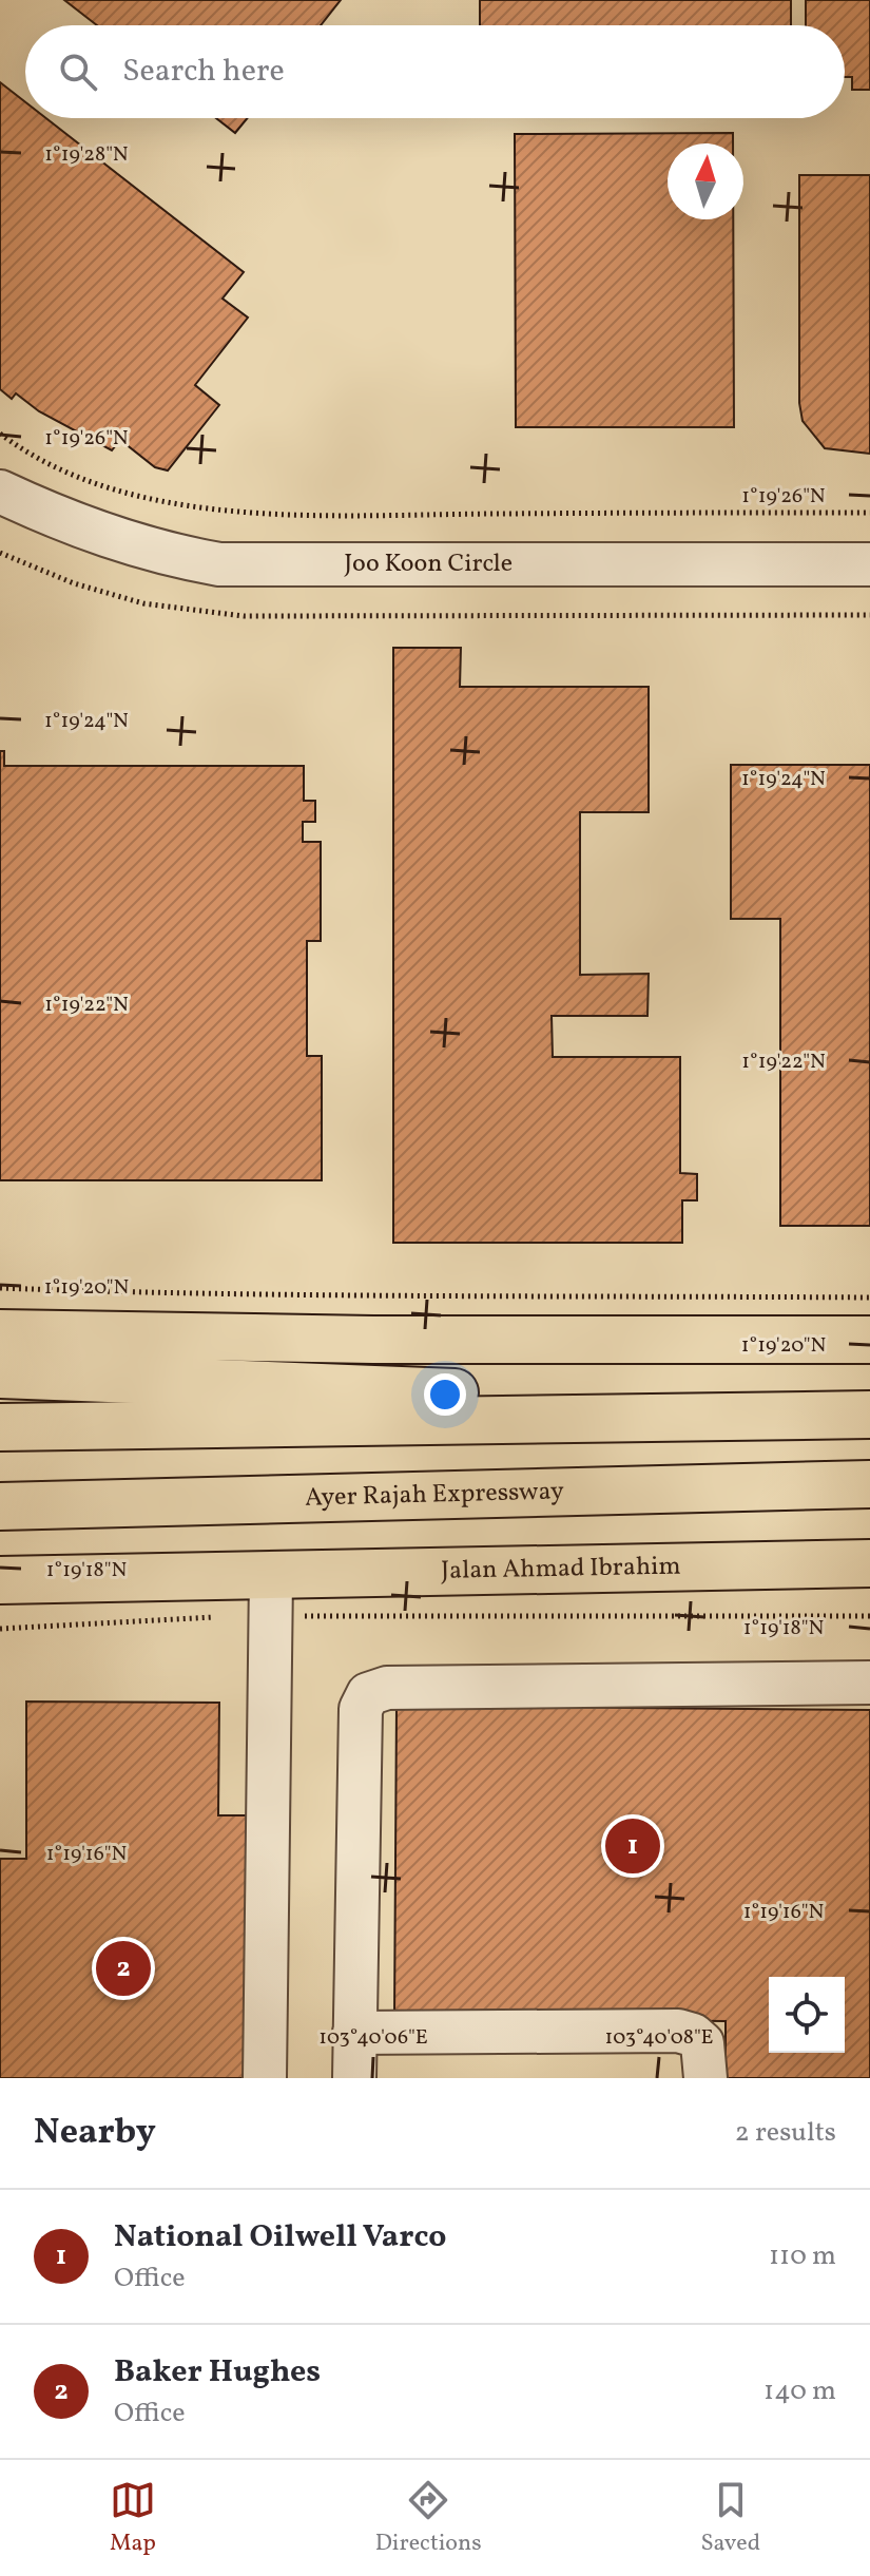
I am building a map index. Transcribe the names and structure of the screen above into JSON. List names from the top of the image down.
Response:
{
  "streets": {
    "main road": ["Ayer Rajah Expressway", "Jalan Ahmad Ibrahim"],
    "street": ["Joo Koon Circle"]
  },
  "north": "top",
  "page": {
    "search": "Search here",
    "pins": ["1", "2"],
    "heading": ["Nearby", "2 results"],
    "list": [
      {
        "mark": "1",
        "name": "National Oilwell Varco",
        "note": "Office",
        "value": "110 m"
      },
      {
        "mark": "2",
        "name": "Baker Hughes",
        "note": "Office",
        "value": "140 m"
      }
    ],
    "nav": ["Map", "Directions", "Saved"]
  },
  "coordinates": [
    "1°19'28\"N",
    "1°19'26\"N",
    "1°19'24\"N",
    "1°19'22\"N",
    "1°19'20\"N",
    "1°19'18\"N",
    "1°19'16\"N",
    "103°40'06\"E",
    "103°40'08\"E"
  ]
}
